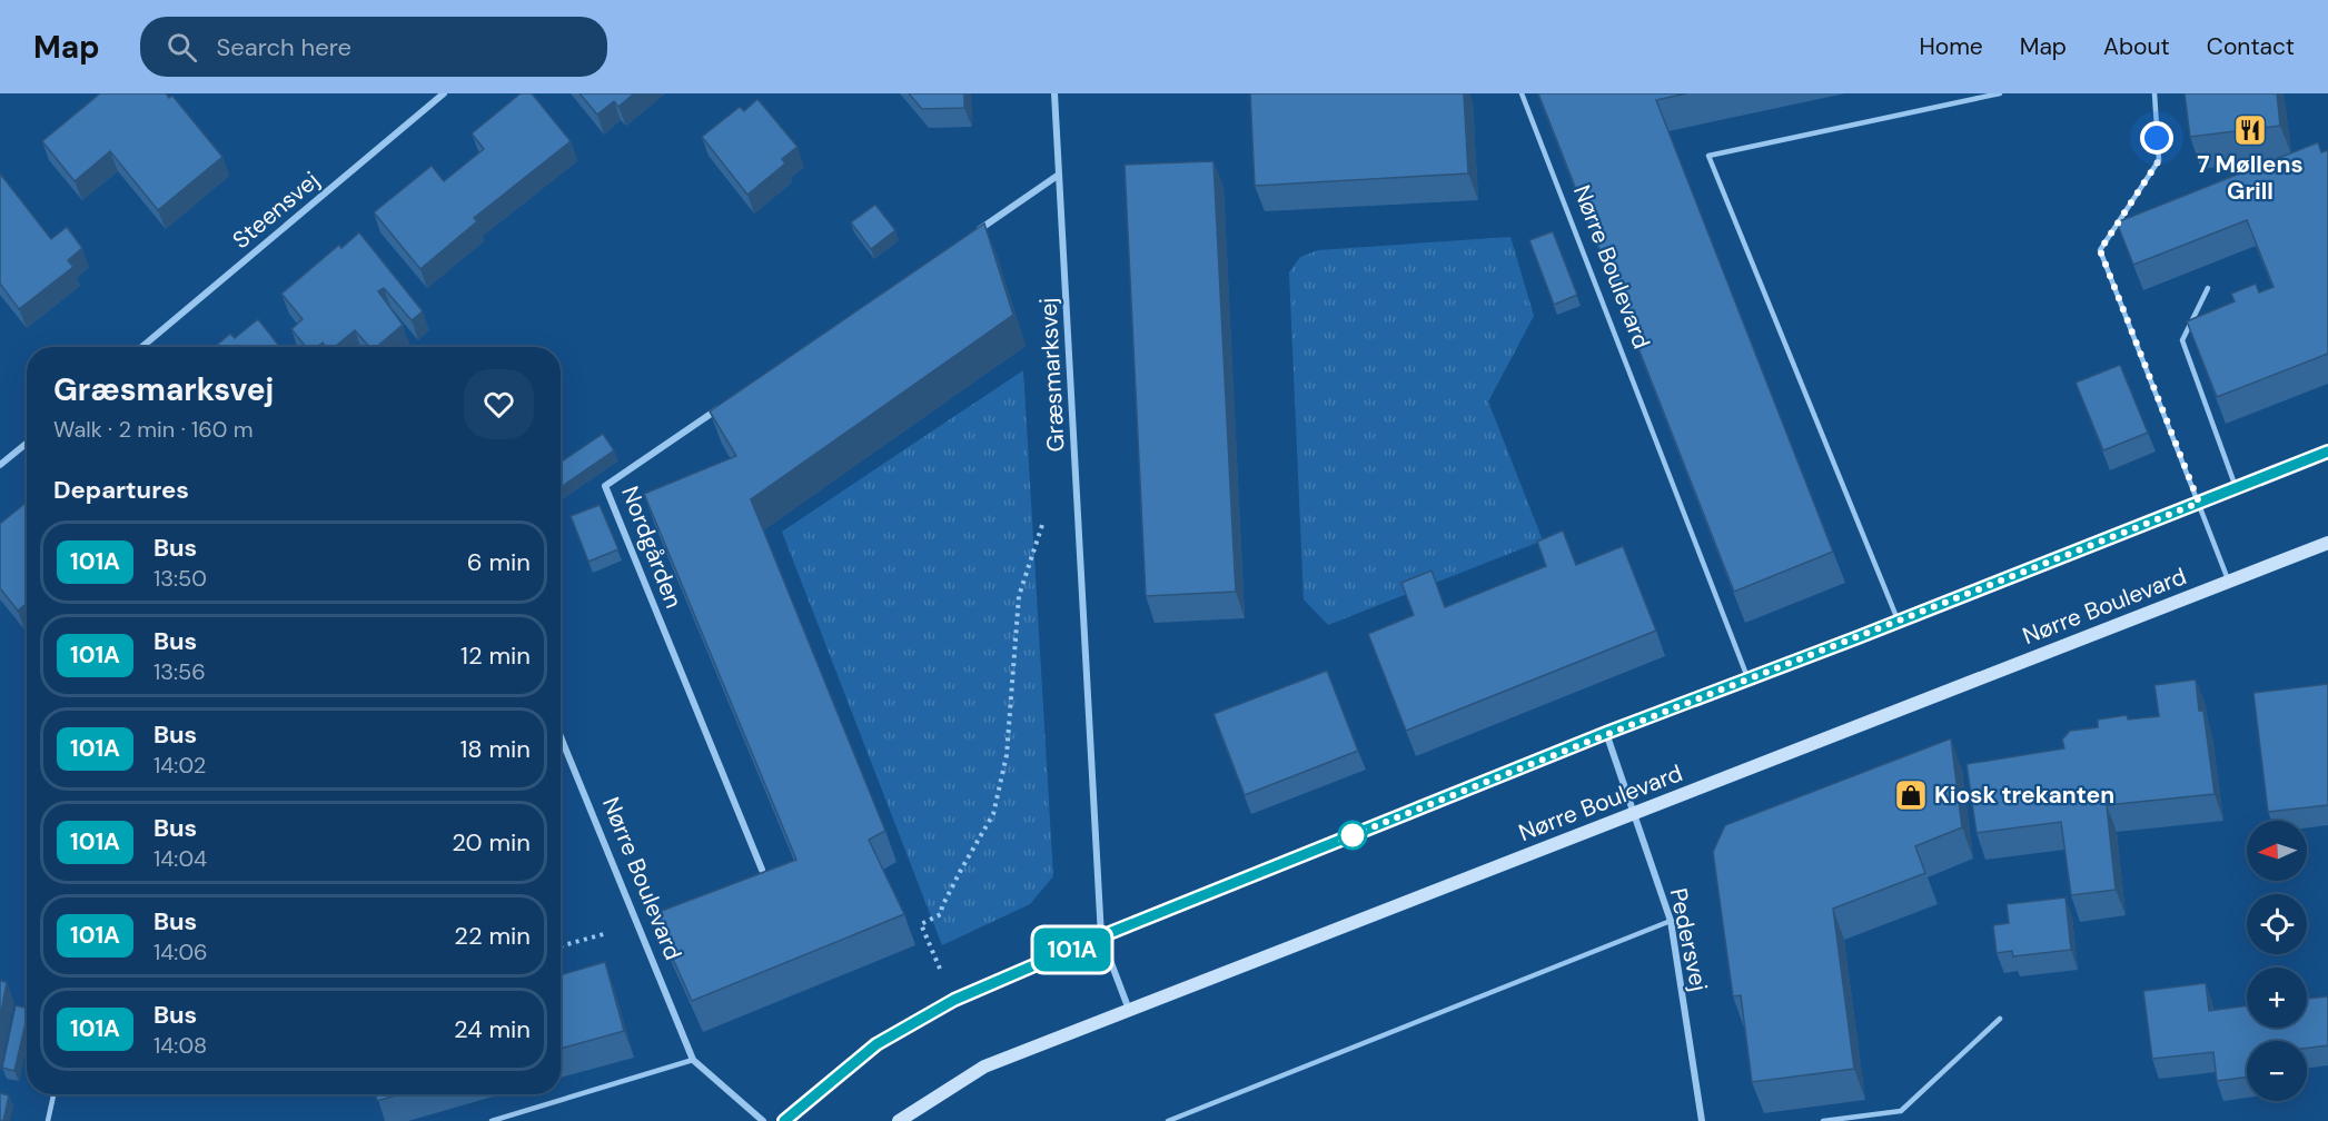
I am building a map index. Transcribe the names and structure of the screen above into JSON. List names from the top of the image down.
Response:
{
  "streets": {
    "street": [
      "Steensvej",
      "Nørre Boulevard",
      "Græsmarksvej",
      "Nordgården",
      "Pedersvej"
    ]
  },
  "crossings": [
    ["Nørre Boulevard", "Græsmarksvej"],
    ["Nørre Boulevard", "Pedersvej"]
  ],
  "places": {
    "restaurant": ["7 Møllens Grill"],
    "shop": ["Kiosk trekanten"]
  },
  "lines": ["bus line 101A"],
  "north": "left",
  "page": {
    "header": "Map",
    "search": "Search here",
    "nav": [
      "Home",
      "Map",
      "About",
      "Contact"
    ],
    "on_map": "101A",
    "heading": [
      ["Græsmarksvej", "Walk · 2 min · 160 m"],
      "Departures"
    ],
    "list": [
      {
        "mark": "101A",
        "name": "Bus",
        "note": "13:50",
        "value": "6 min"
      },
      {
        "mark": "101A",
        "name": "Bus",
        "note": "13:56",
        "value": "12 min"
      },
      {
        "mark": "101A",
        "name": "Bus",
        "note": "14:02",
        "value": "18 min"
      },
      {
        "mark": "101A",
        "name": "Bus",
        "note": "14:04",
        "value": "20 min"
      },
      {
        "mark": "101A",
        "name": "Bus",
        "note": "14:06",
        "value": "22 min"
      },
      {
        "mark": "101A",
        "name": "Bus",
        "note": "14:08",
        "value": "24 min"
      }
    ],
    "map_buttons": ["+", "−"]
  }
}
